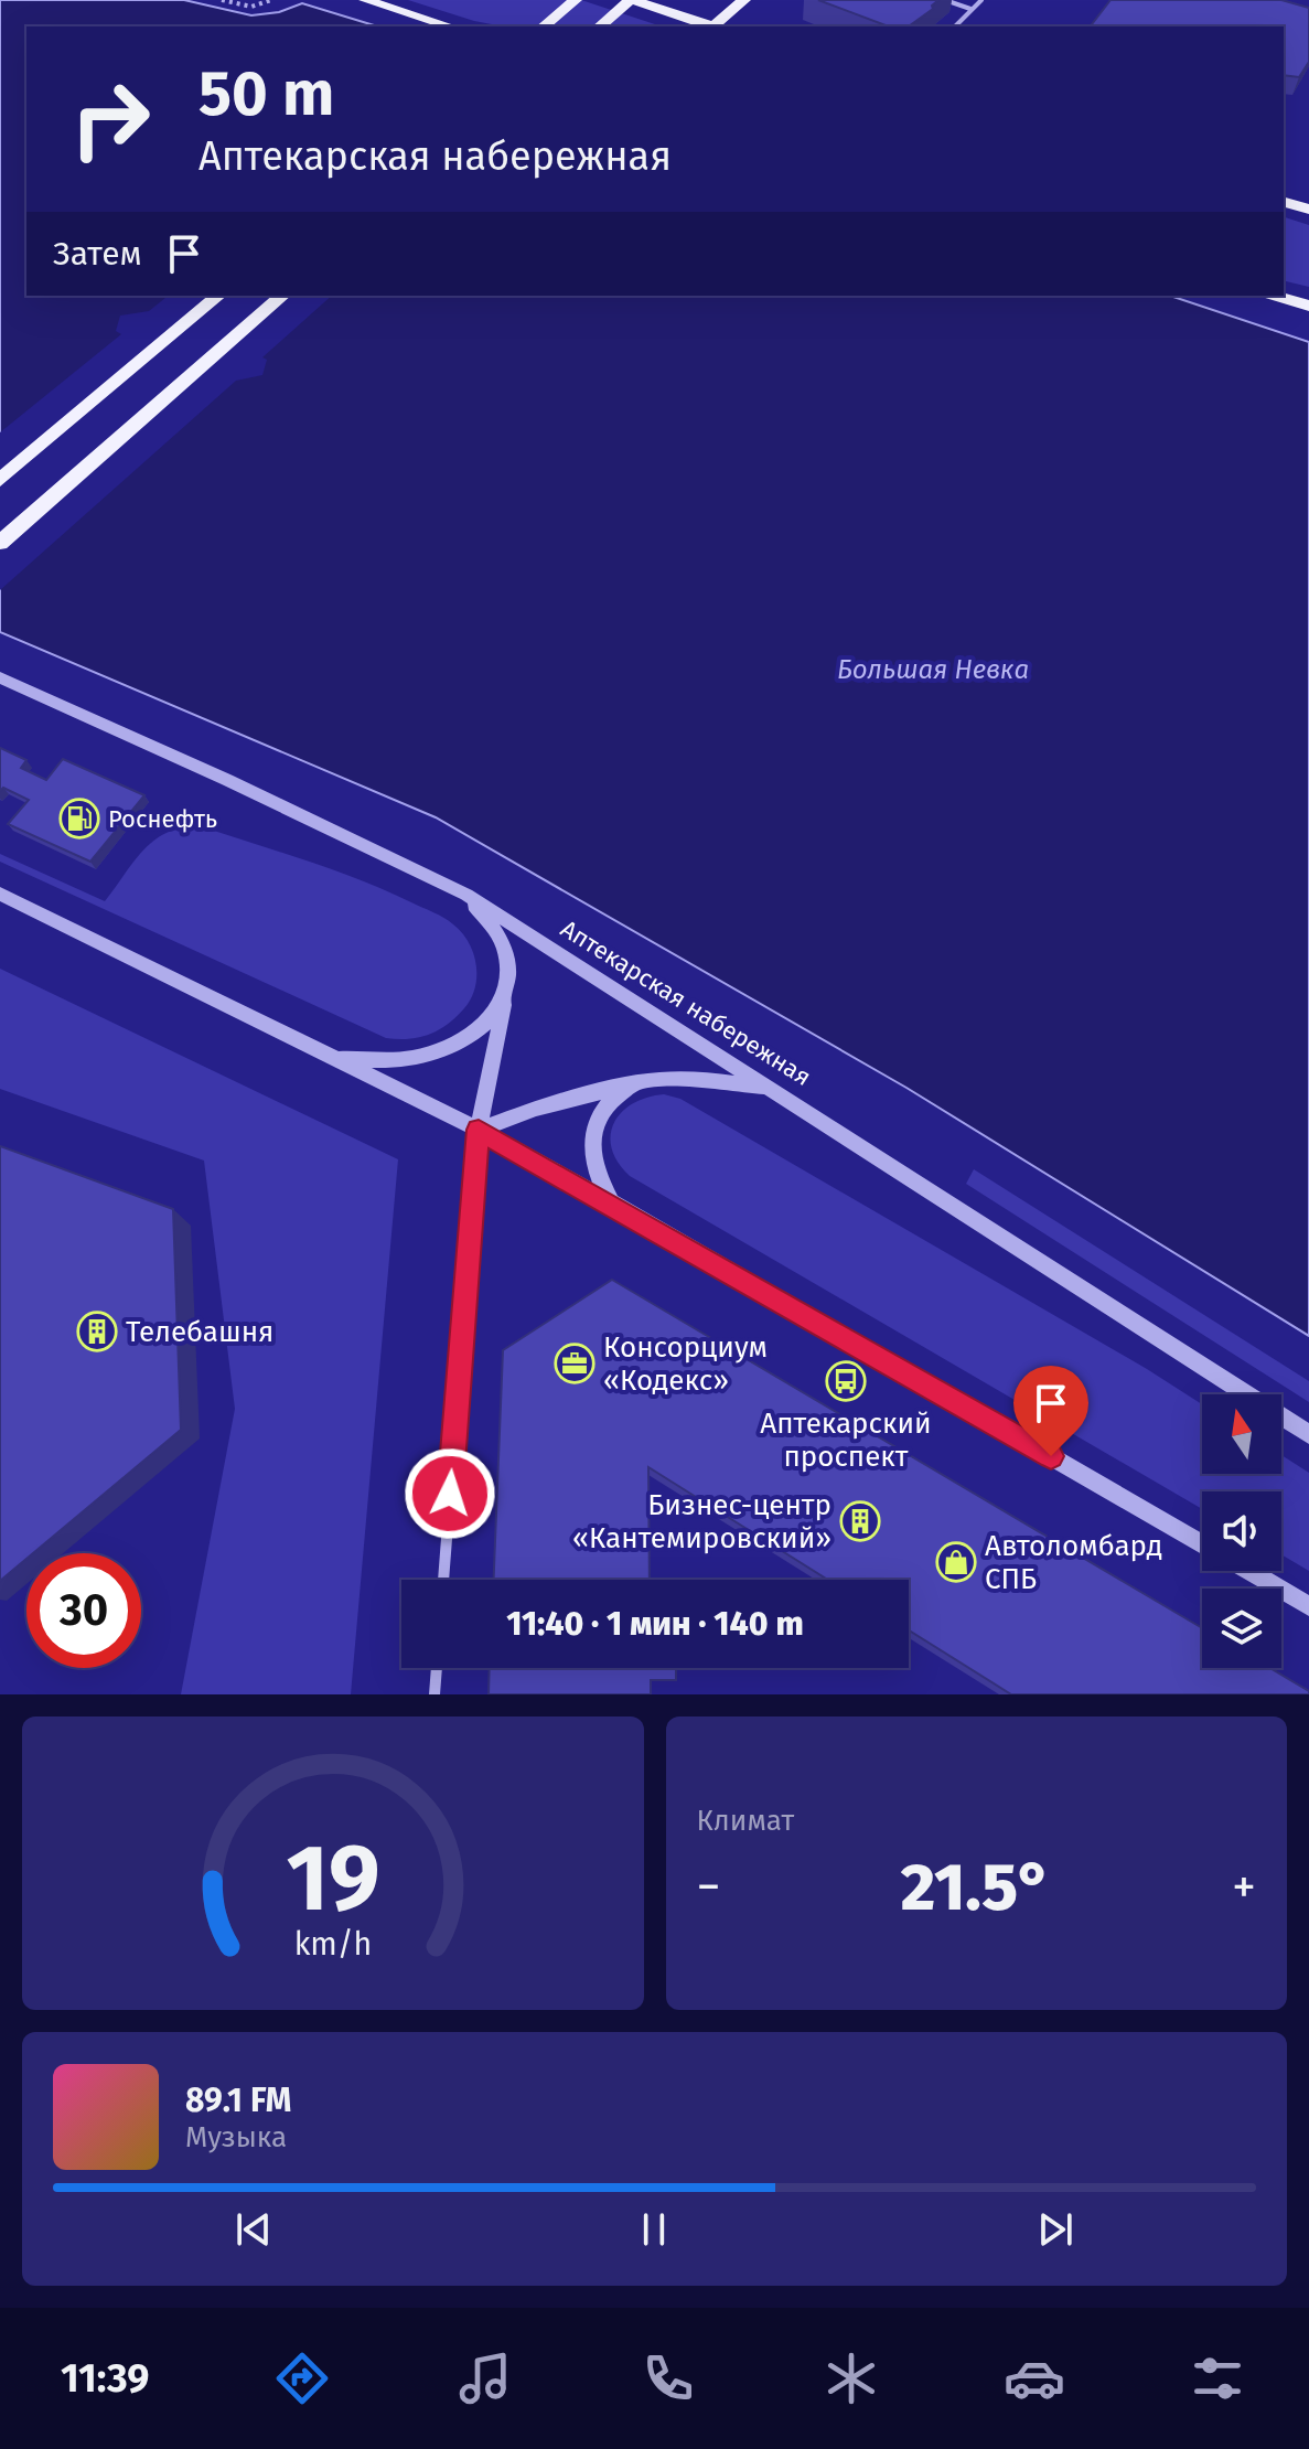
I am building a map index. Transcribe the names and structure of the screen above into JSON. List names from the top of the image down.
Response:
{
  "streets": {
    "street": ["Аптекарская набережная"]
  },
  "water": ["Большая Невка"],
  "places": {
    "fuel station": ["Роснефть"],
    "building": ["Телебашня", "Бизнес-центр «Кантемировский»"],
    "office": ["Консорциум «Кодекс»"],
    "bus stop": ["Аптекарский проспект"],
    "shop": ["Автоломбард СПБ"]
  },
  "north": "top",
  "page": {
    "turn": ["50 m", "Аптекарская набережная"],
    "then": "Затем",
    "limit": "30",
    "trip": "11:40 · 1 мин · 140 m",
    "tile": "Климат",
    "heat": ["−", "21.5°", "+"],
    "song": ["89.1 FM", "Музыка"],
    "tabs": "11:39",
    "gauge": ["19", "km/h"]
  }
}
